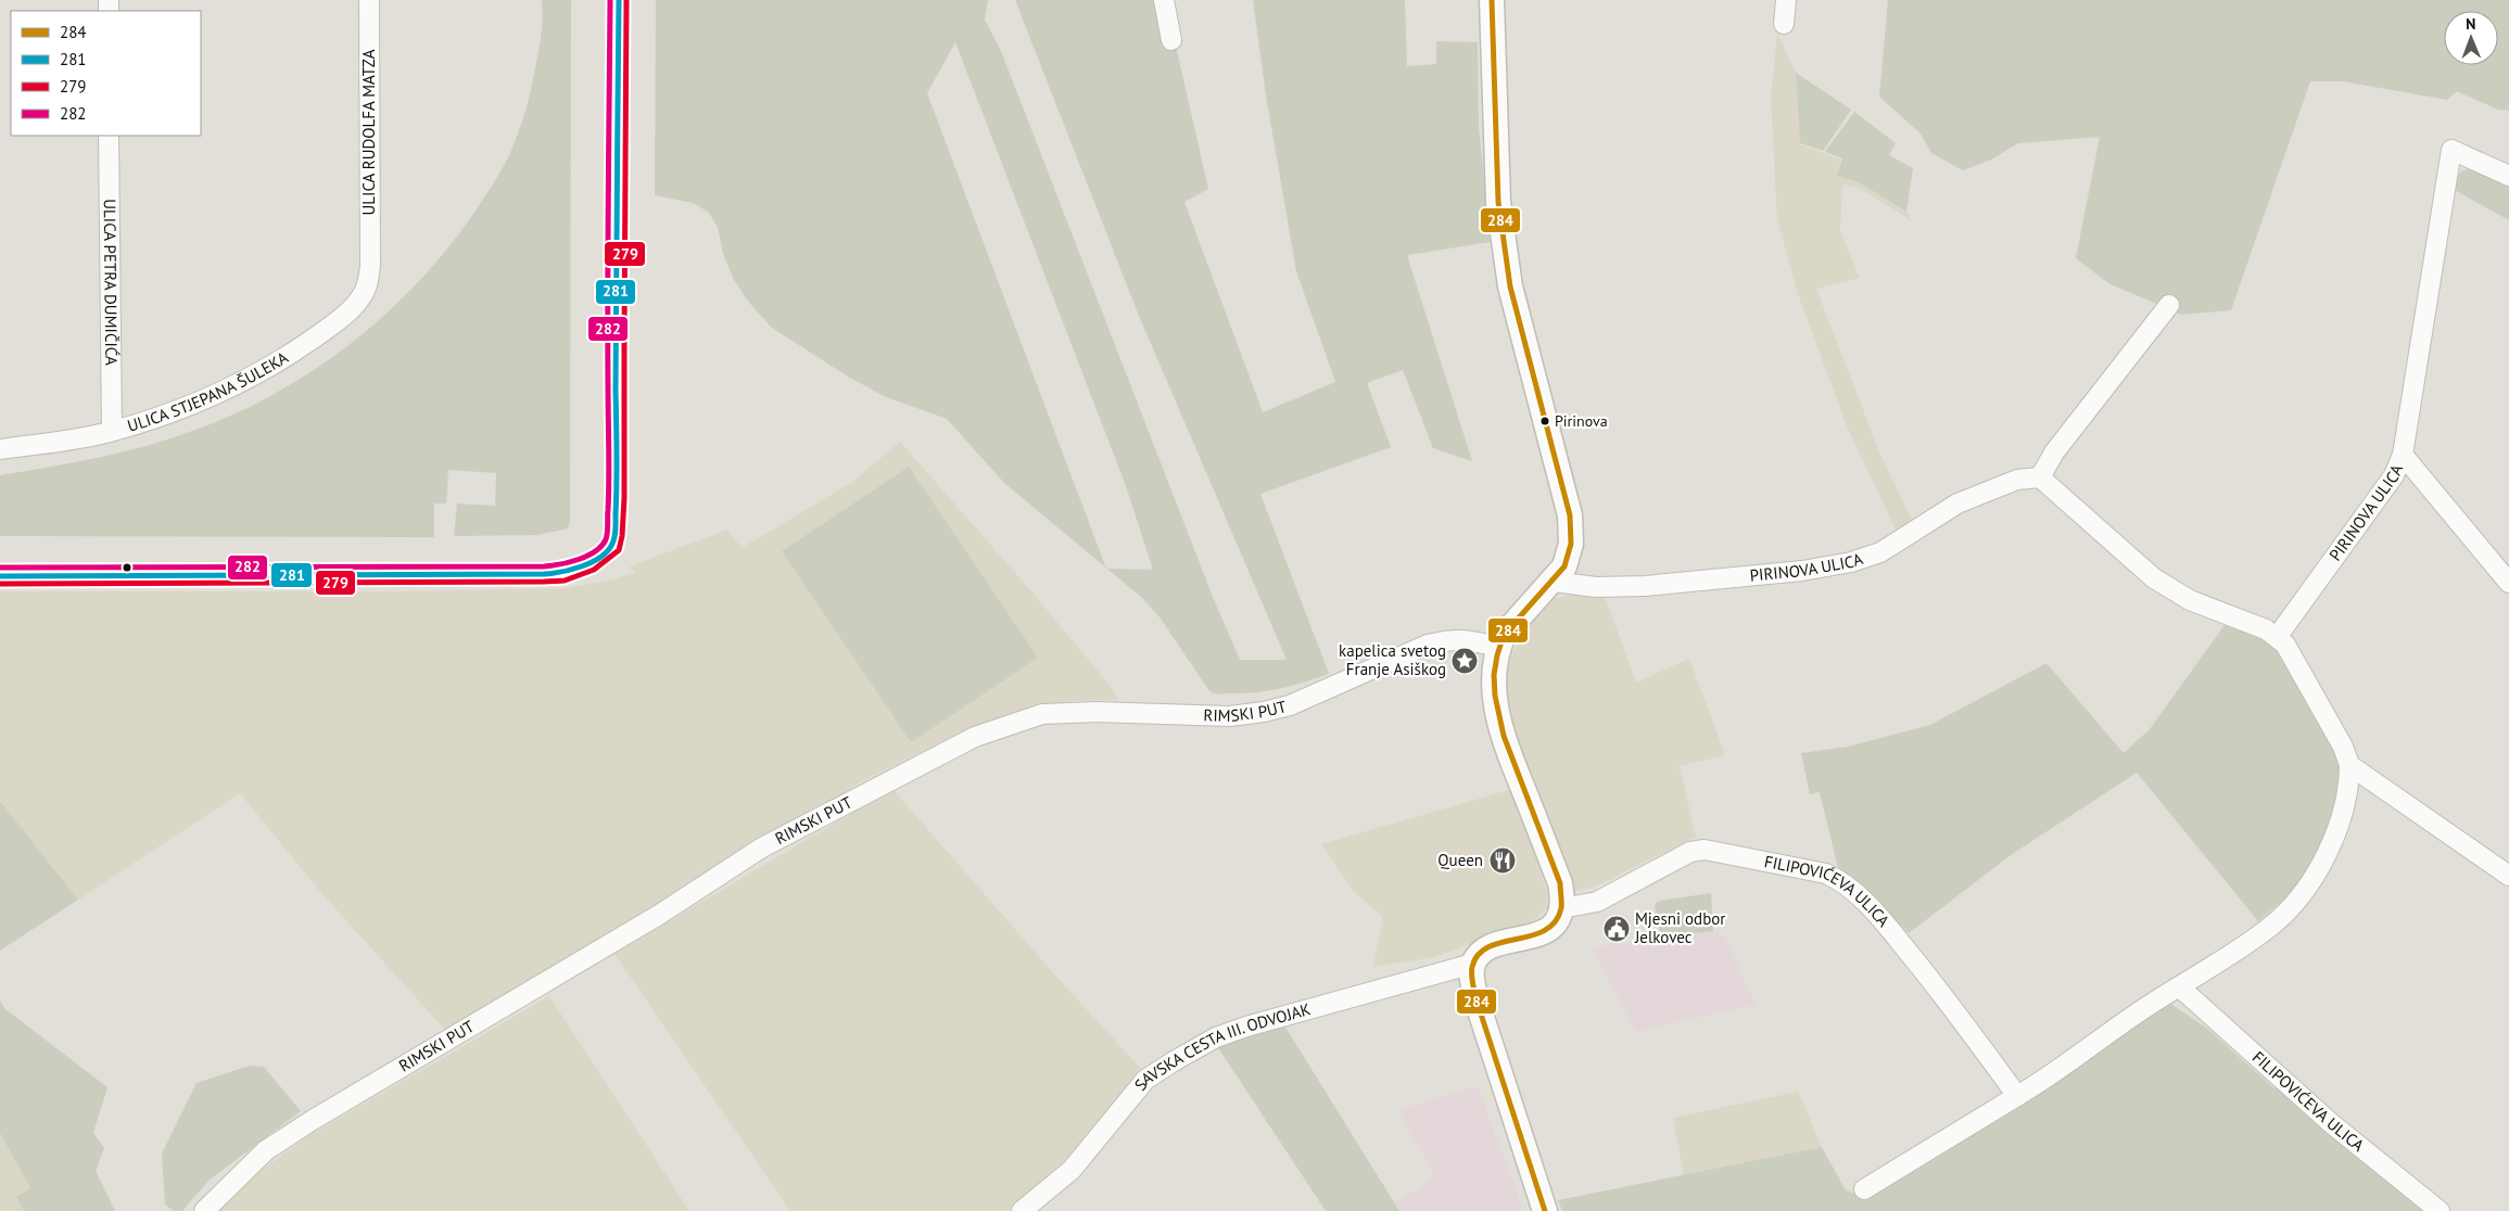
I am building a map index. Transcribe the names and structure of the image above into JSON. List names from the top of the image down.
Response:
{
  "streets": {
    "street": [
      "ULICA RUDOLFA MATZA",
      "ULICA PETRA DUMIČIĆA",
      "ULICA STJEPANA ŠULEKA",
      "PIRINOVA ULICA",
      "RIMSKI PUT",
      "FILIPOVIĆEVA ULICA",
      "SAVSKA CESTA III. ODVOJAK"
    ]
  },
  "crossings": [
    ["ULICA RUDOLFA MATZA", "ULICA STJEPANA ŠULEKA"],
    ["ULICA PETRA DUMIČIĆA", "ULICA STJEPANA ŠULEKA"]
  ],
  "places": {
    "other": ["Pirinova"],
    "place": ["kapelica svetog Franje Asiškog"],
    "restaurant": ["Queen"],
    "public building": ["Mjesni odbor Jelkovec"]
  },
  "lines": [
    "transit line 284",
    "transit line 281",
    "transit line 279",
    "transit line 282"
  ],
  "legend": [
    "284",
    "281",
    "279",
    "282"
  ],
  "north": "top"
}
